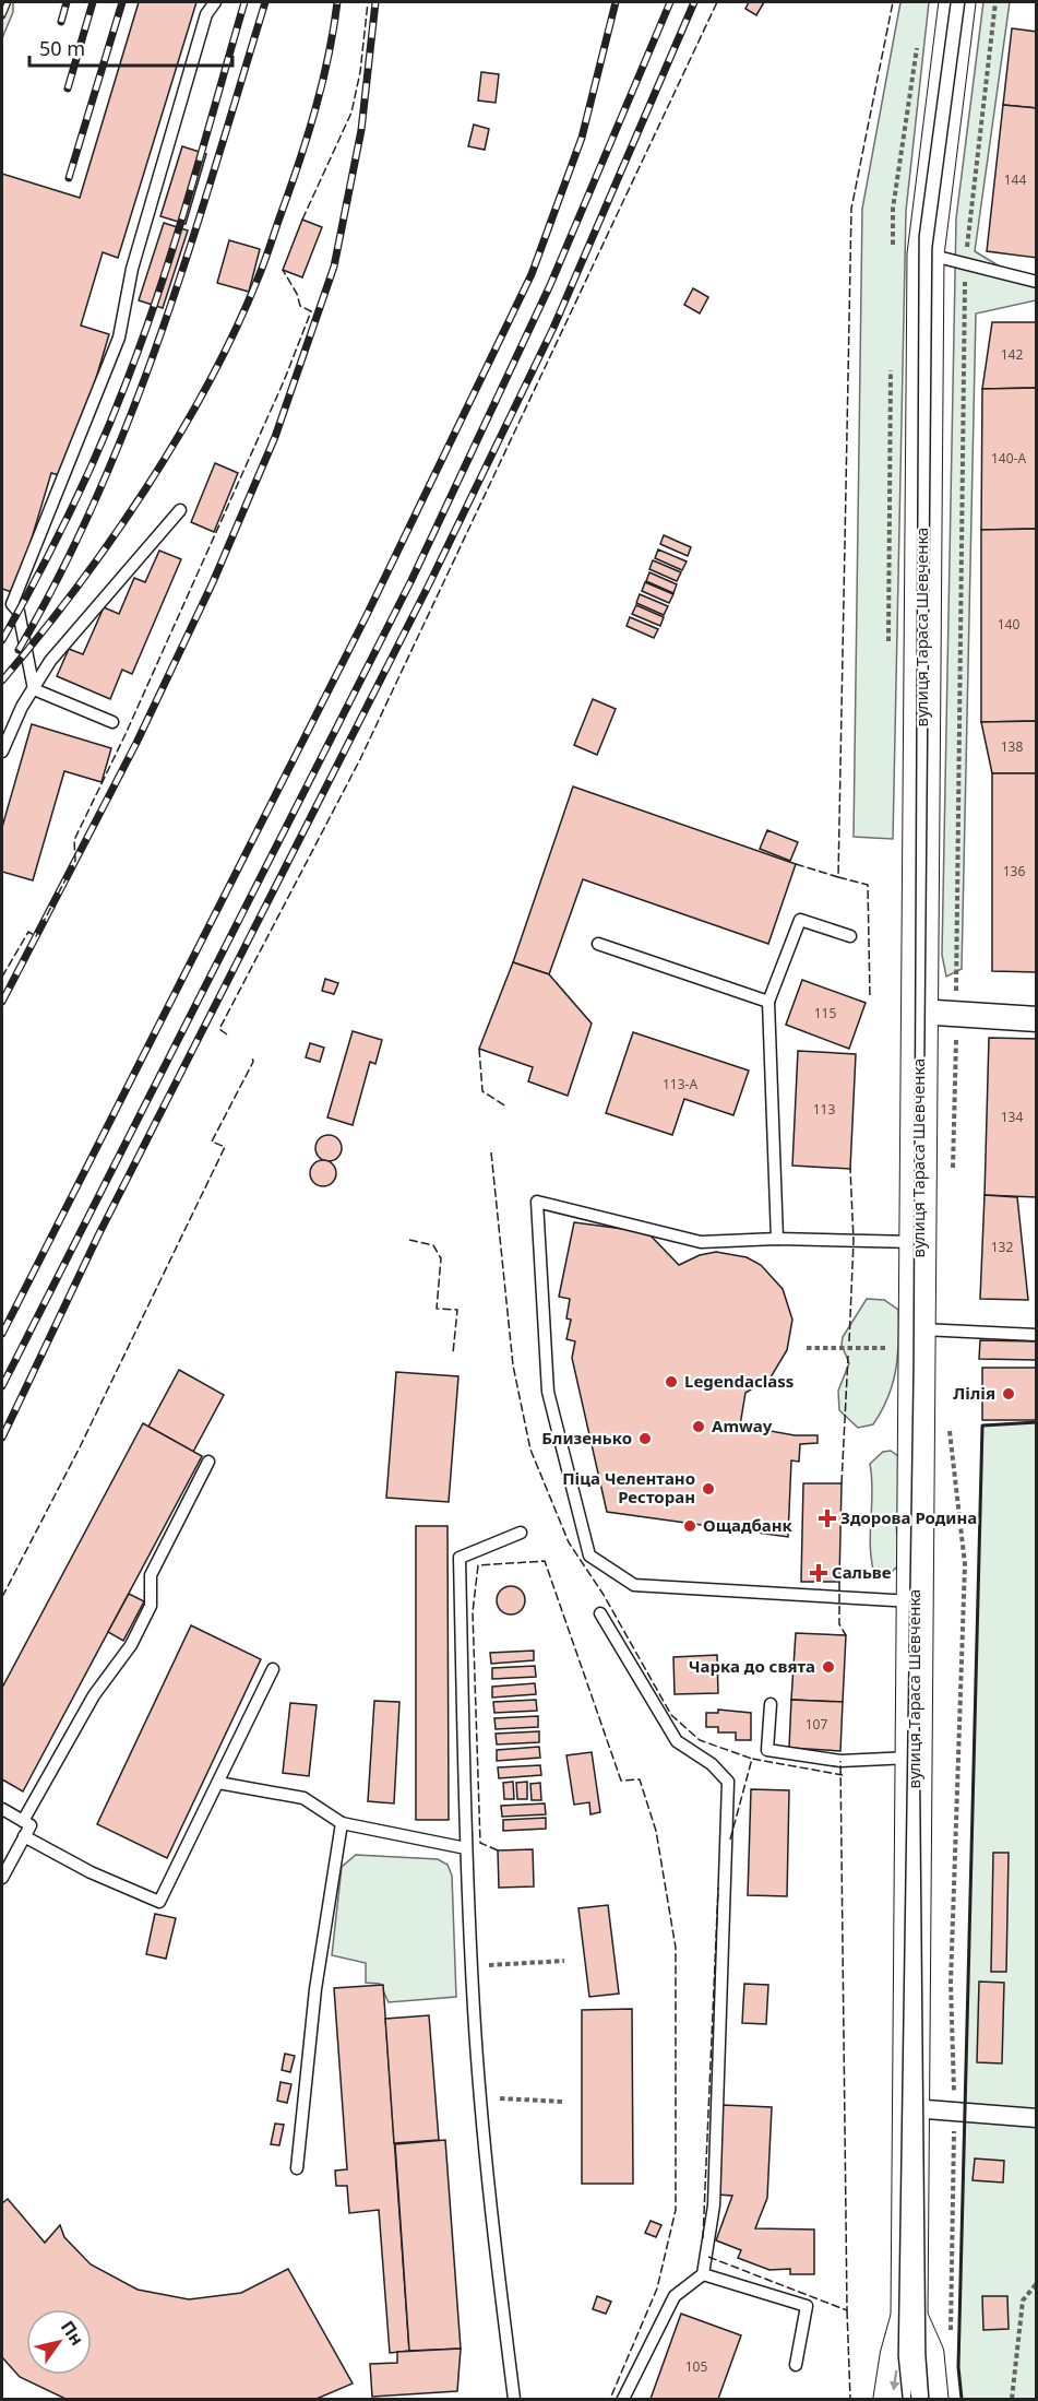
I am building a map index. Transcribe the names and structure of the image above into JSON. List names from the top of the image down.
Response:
{
  "streets": {
    "main road": ["вулиця Тараса Шевченка"]
  },
  "places": {
    "other": [
      "Legendaclass",
      "Лілія",
      "Amway",
      "Близенько",
      "Піца Челентано Ресторан",
      "Ощадбанк",
      "Чарка до свята"
    ],
    "health": ["Здорова Родина", "Сальве"]
  },
  "house_numbers": [
    "144",
    "142",
    "140-А",
    "140",
    "138",
    "136",
    "115",
    "113-А",
    "113",
    "134",
    "132",
    "107",
    "105"
  ],
  "scale_bar": "50 m",
  "north": "top right"
}
